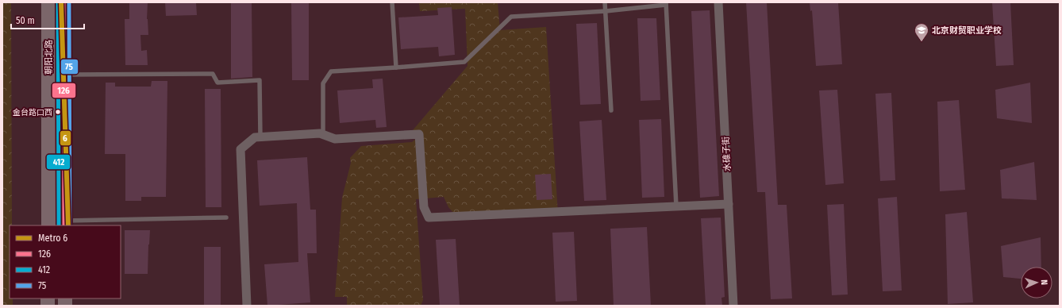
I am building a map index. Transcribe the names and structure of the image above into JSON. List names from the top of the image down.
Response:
{
  "streets": {
    "main road": ["朝阳北路"],
    "street": ["水碓子街"]
  },
  "places": {
    "school or university": ["北京财贸职业学校"],
    "other": ["金台路口西"]
  },
  "lines": [
    "metro line 6",
    "transit line 126",
    "transit line 412",
    "transit line 75"
  ],
  "legend": [
    "Metro 6",
    "126",
    "412",
    "75"
  ],
  "scale_bar": "50 m",
  "north": "right"
}
